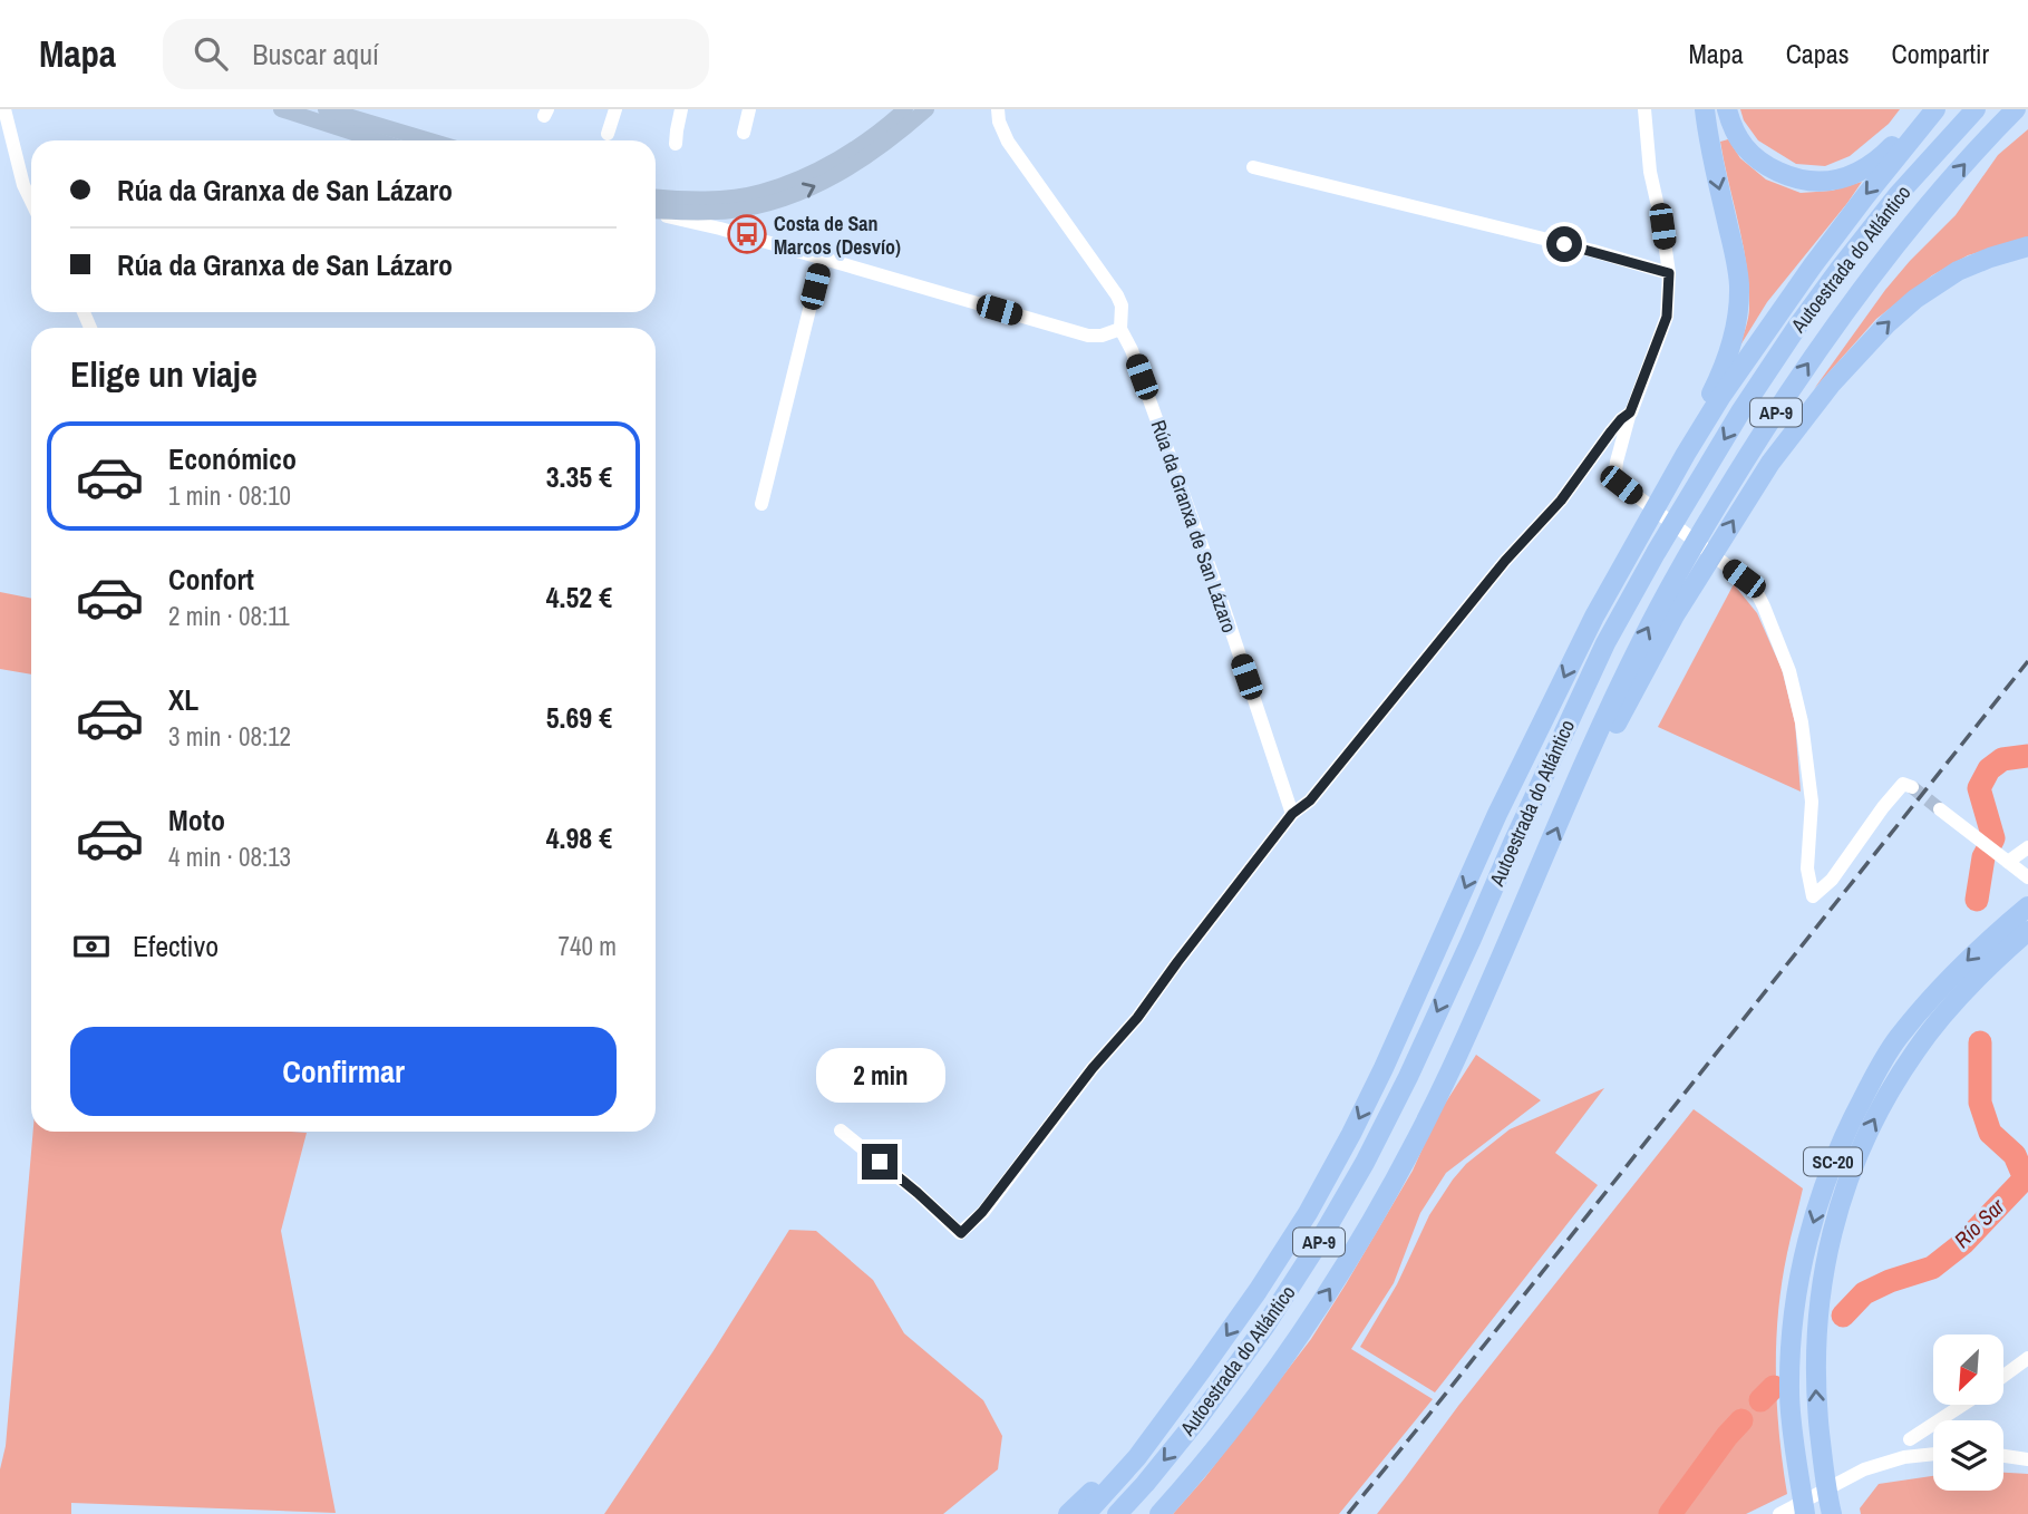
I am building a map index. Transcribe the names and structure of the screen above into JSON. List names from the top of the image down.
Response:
{
  "streets": {
    "highway": ["Autoestrada do Atlántico", "AP-9", "SC-20"],
    "street": ["Rúa da Granxa de San Lázaro"]
  },
  "water": ["Río Sar"],
  "places": {
    "bus stop": ["Costa de San Marcos (Desvío)"]
  },
  "north": "bottom left",
  "page": {
    "header": "Mapa",
    "search": "Buscar aquí",
    "nav": ["Mapa", "Capas", "Compartir"],
    "banner": ["Rúa da Granxa de San Lázaro", "Rúa da Granxa de San Lázaro"],
    "heading": "Elige un viaje",
    "list": [
      {
        "name": "Económico",
        "note": "1 min · 08:10",
        "value": "3.35 €"
      },
      {
        "name": "Confort",
        "note": "2 min · 08:11",
        "value": "4.52 €"
      },
      {
        "name": "XL",
        "note": "3 min · 08:12",
        "value": "5.69 €"
      },
      {
        "name": "Moto",
        "note": "4 min · 08:13",
        "value": "4.98 €"
      }
    ],
    "pay": ["Efectivo", "740 m"],
    "buttons": "Confirmar",
    "bubble": "2 min"
  }
}
